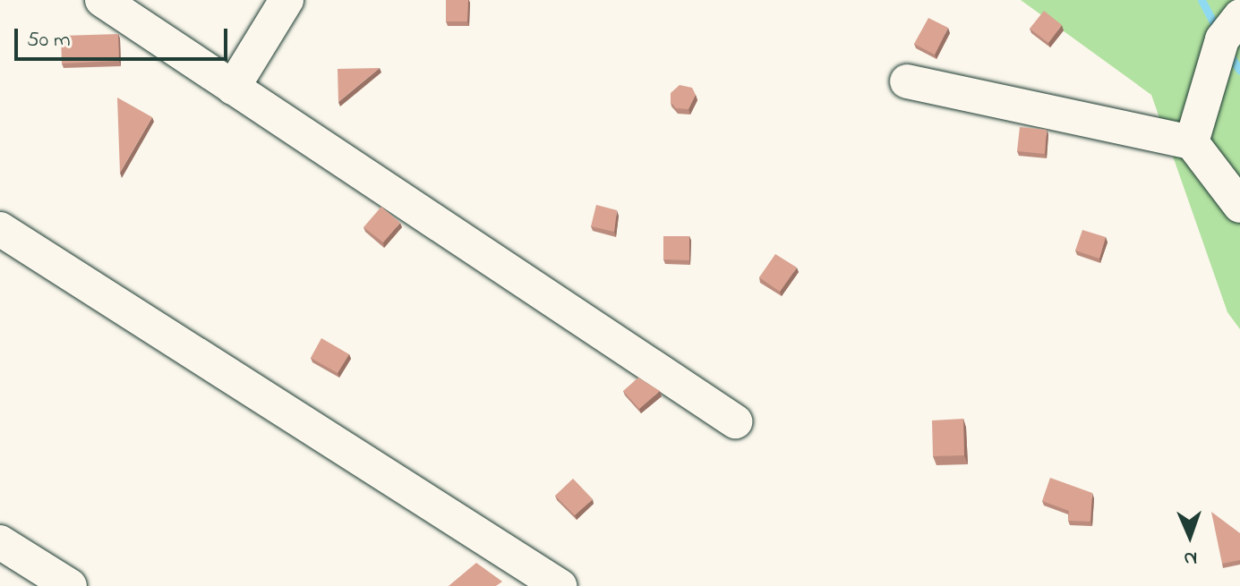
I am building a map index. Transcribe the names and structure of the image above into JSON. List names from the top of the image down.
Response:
{
  "scale_bar": "50 m",
  "north": "bottom"
}
